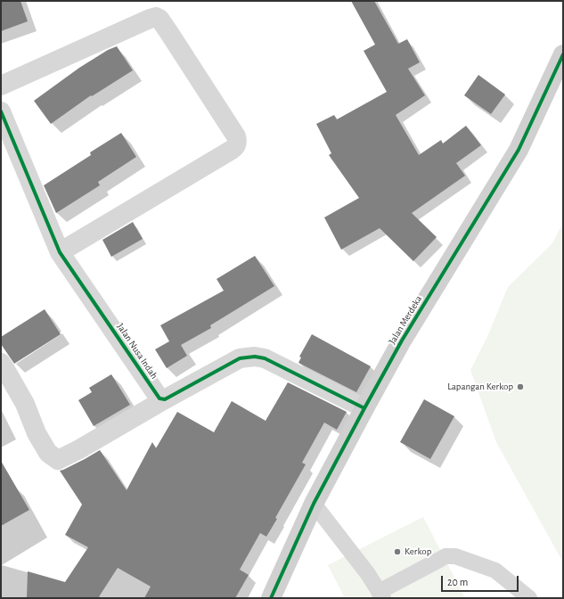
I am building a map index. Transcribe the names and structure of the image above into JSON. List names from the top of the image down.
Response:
{
  "streets": {
    "street": ["Jalan Merdeka", "Jalan Nusa Indah"]
  },
  "places": ["Lapangan Kerkop", "Kerkop"],
  "scale_bar": "20 m"
}
